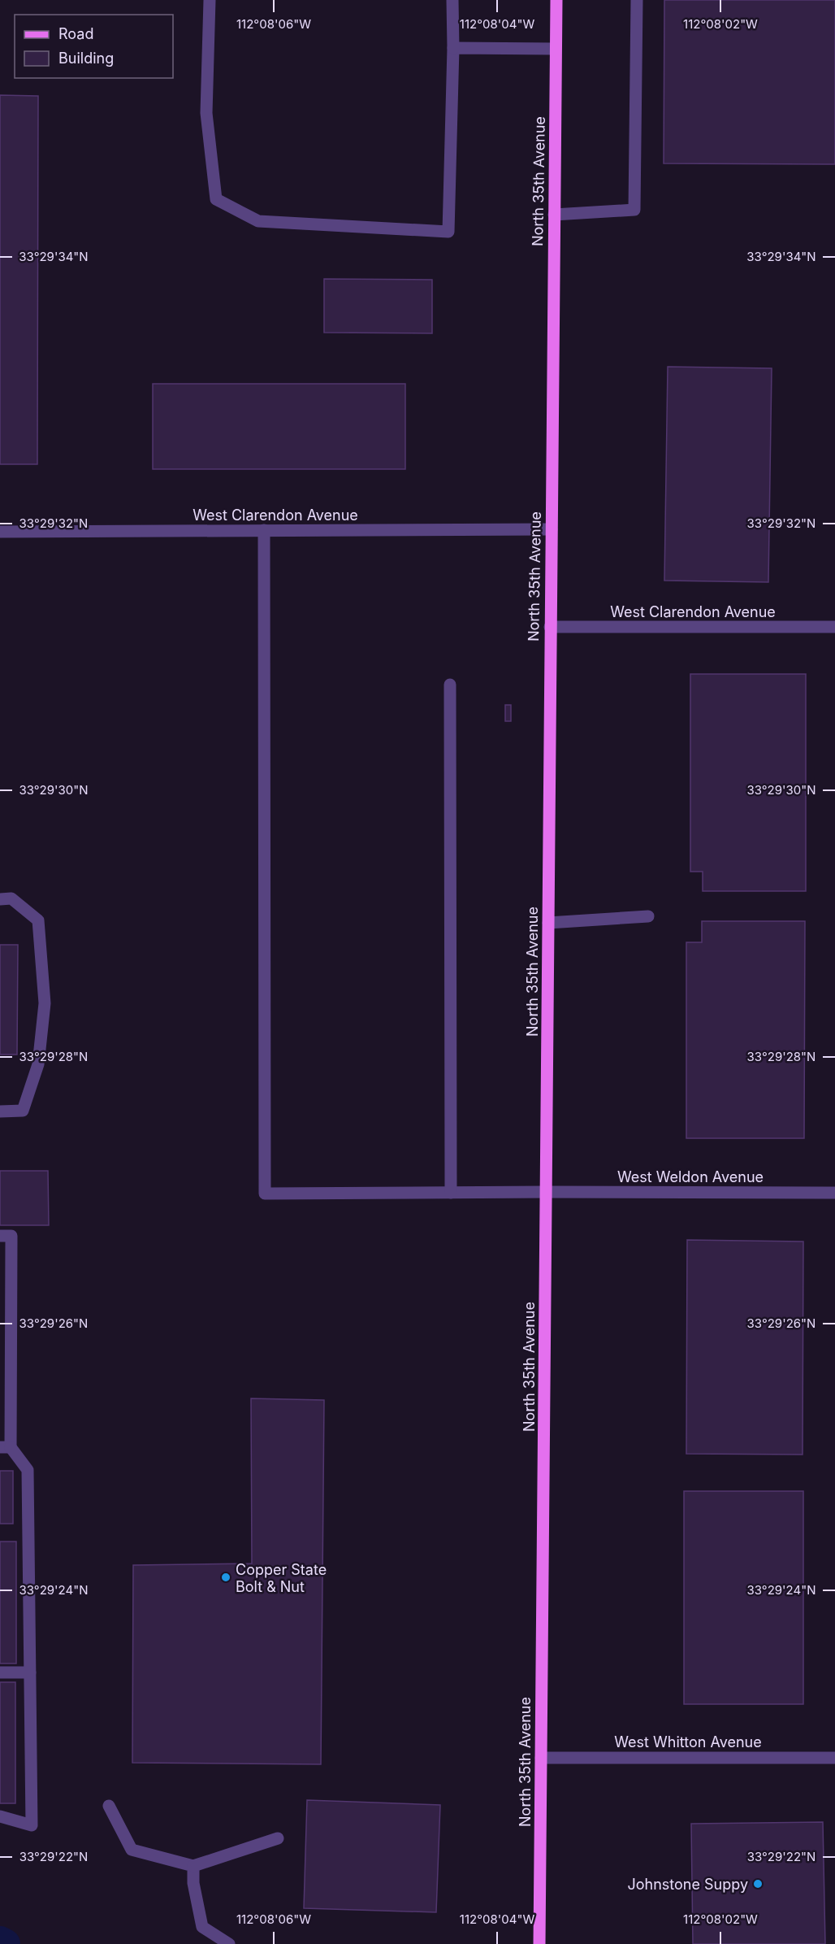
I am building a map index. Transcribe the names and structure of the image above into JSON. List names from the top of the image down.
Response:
{
  "streets": {
    "main road": ["North 35th Avenue"],
    "street": ["West Clarendon Avenue", "West Weldon Avenue", "West Whitton Avenue"]
  },
  "crossings": [
    ["North 35th Avenue", "West Clarendon Avenue"],
    ["North 35th Avenue", "West Weldon Avenue"],
    ["North 35th Avenue", "West Whitton Avenue"],
    ["West Clarendon Avenue", "West Weldon Avenue"]
  ],
  "places": ["Copper State Bolt & Nut", "Johnstone Suppy"],
  "legend": ["Road", "Building"],
  "coordinates": [
    "112°08'06\"W",
    "112°08'04\"W",
    "112°08'02\"W",
    "33°29'34\"N",
    "33°29'32\"N",
    "33°29'30\"N",
    "33°29'28\"N",
    "33°29'26\"N",
    "33°29'24\"N",
    "33°29'22\"N"
  ]
}
